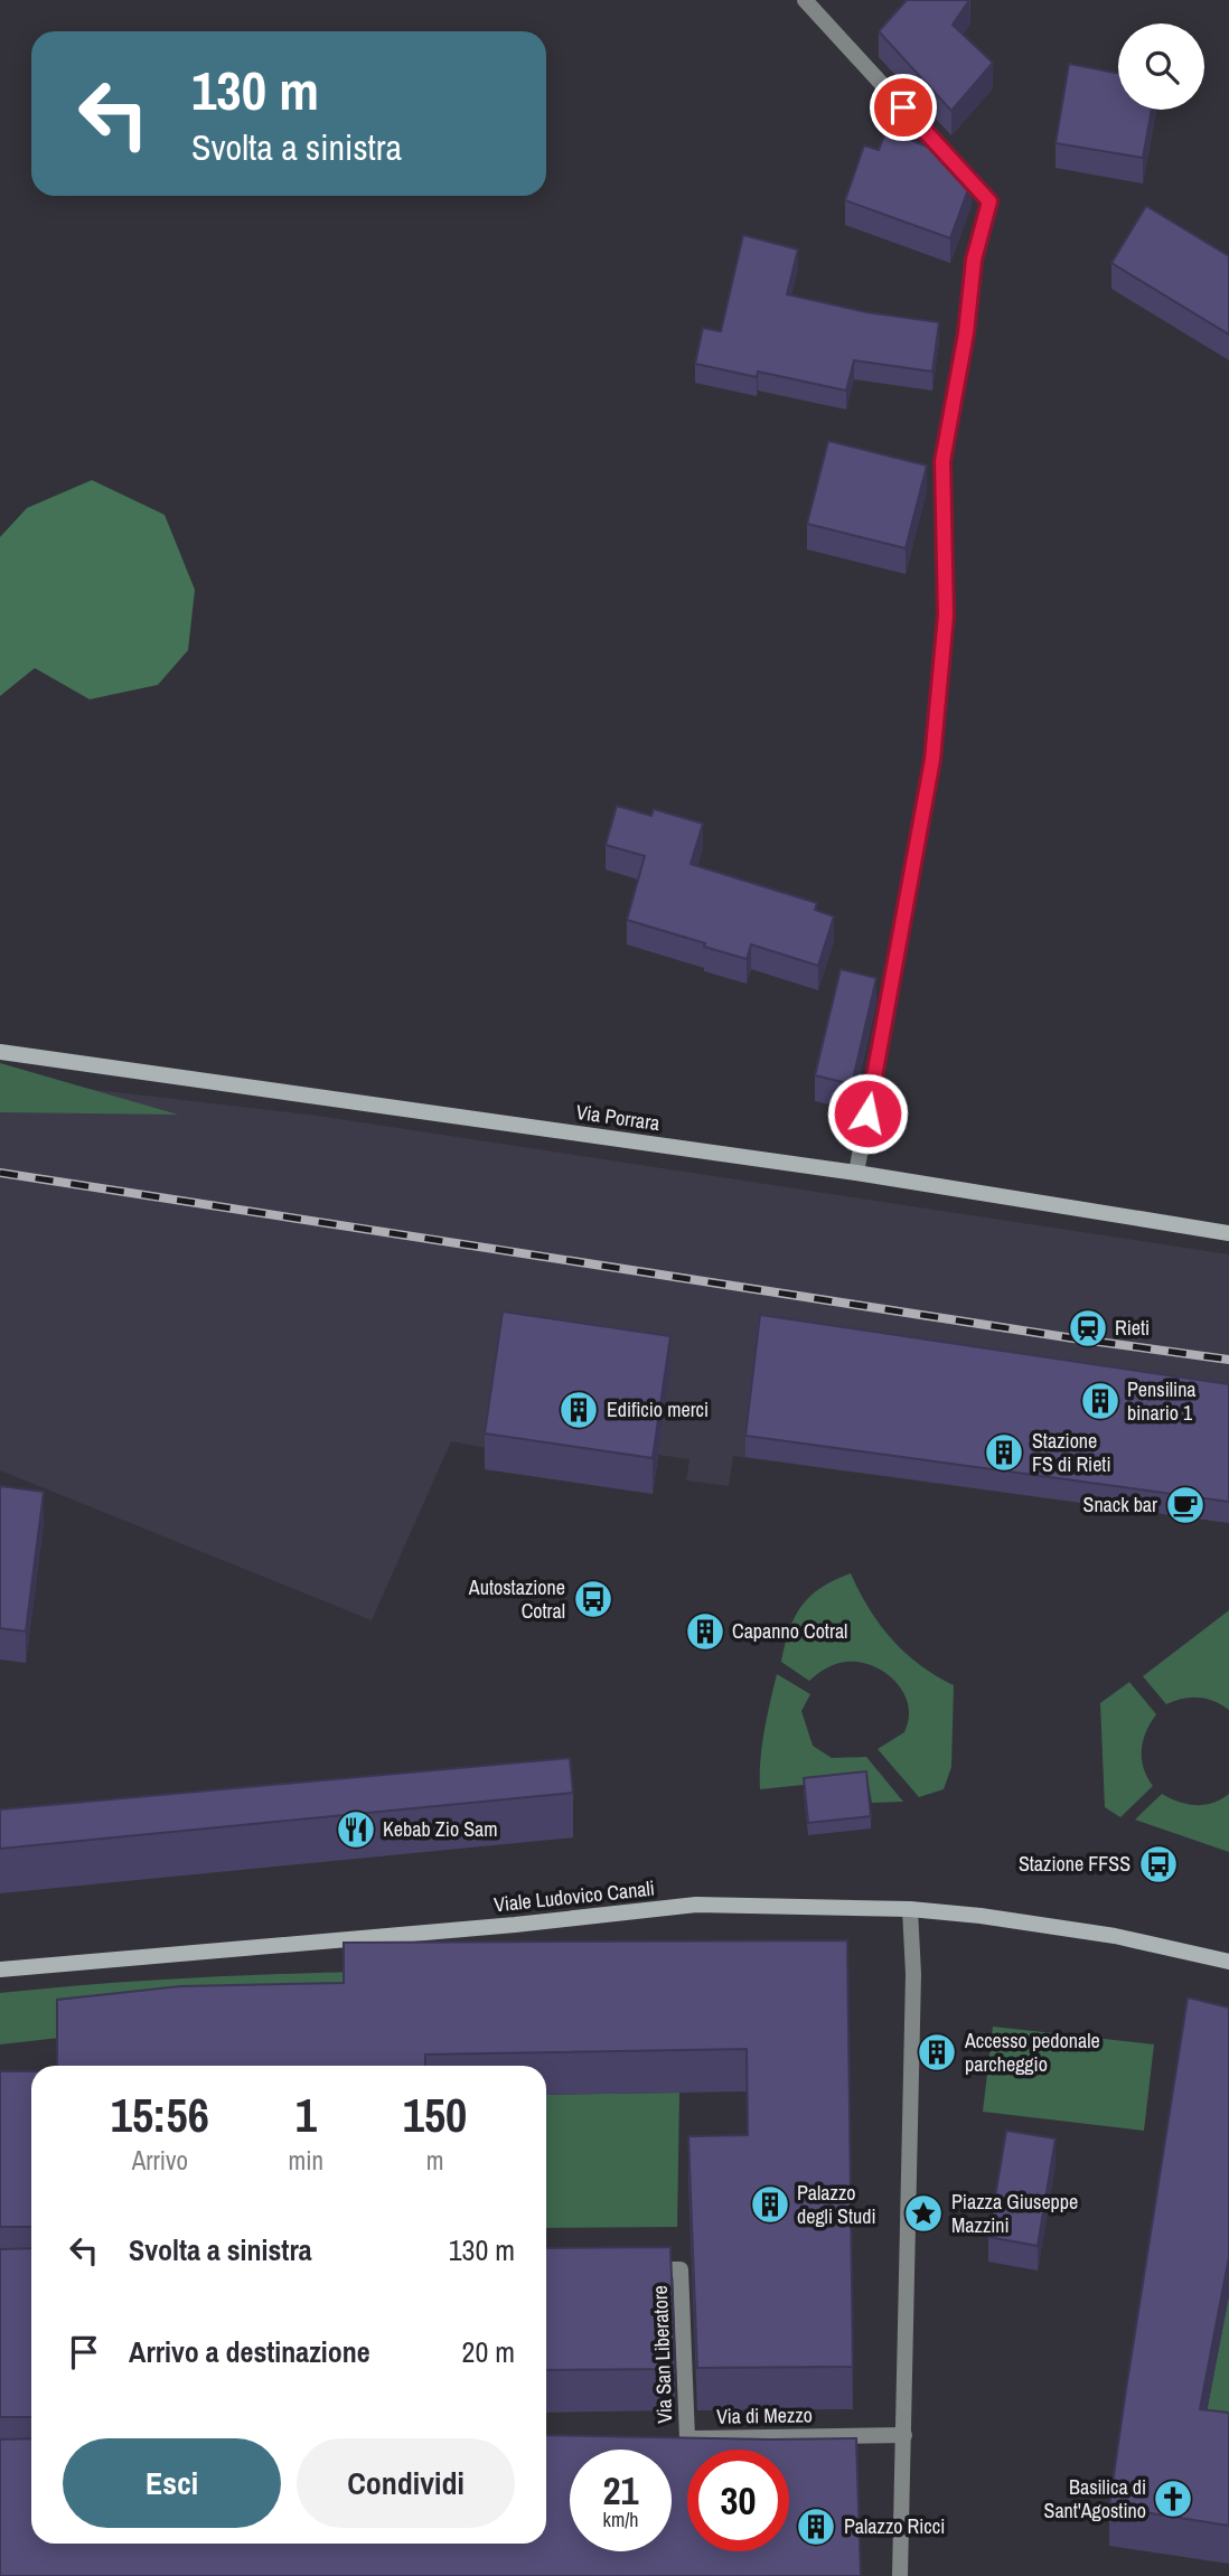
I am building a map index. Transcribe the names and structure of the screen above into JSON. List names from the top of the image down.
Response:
{
  "streets": {
    "street": [
      "Via Porrara",
      "Viale Ludovico Canali",
      "Via San Liberatore",
      "Via di Mezzo"
    ]
  },
  "crossings": [
    ["Via San Liberatore", "Via di Mezzo"]
  ],
  "places": {
    "station": ["Rieti"],
    "building": [
      "Pensilina binario 1",
      "Edificio merci",
      "Stazione FS di Rieti",
      "Capanno Cotral",
      "Accesso pedonale parcheggio",
      "Palazzo degli Studi",
      "Palazzo Ricci"
    ],
    "cafe": ["Snack bar"],
    "bus stop": ["Autostazione Cotral", "Stazione FFSS"],
    "restaurant": ["Kebab Zio Sam"],
    "place": ["Piazza Giuseppe Mazzini"],
    "church": ["Basilica di Sant'Agostino"]
  },
  "page": {
    "turn": ["130 m", "Svolta a sinistra"],
    "eta": [
      "15:56",
      "Arrivo",
      "1",
      "min",
      "150",
      "m"
    ],
    "list": [
      {
        "name": "Svolta a sinistra",
        "value": "130 m"
      },
      {
        "name": "Arrivo a destinazione",
        "value": "20 m"
      }
    ],
    "buttons": ["Esci", "Condividi"],
    "speed": "21 km/h",
    "limit": "30"
  }
}
